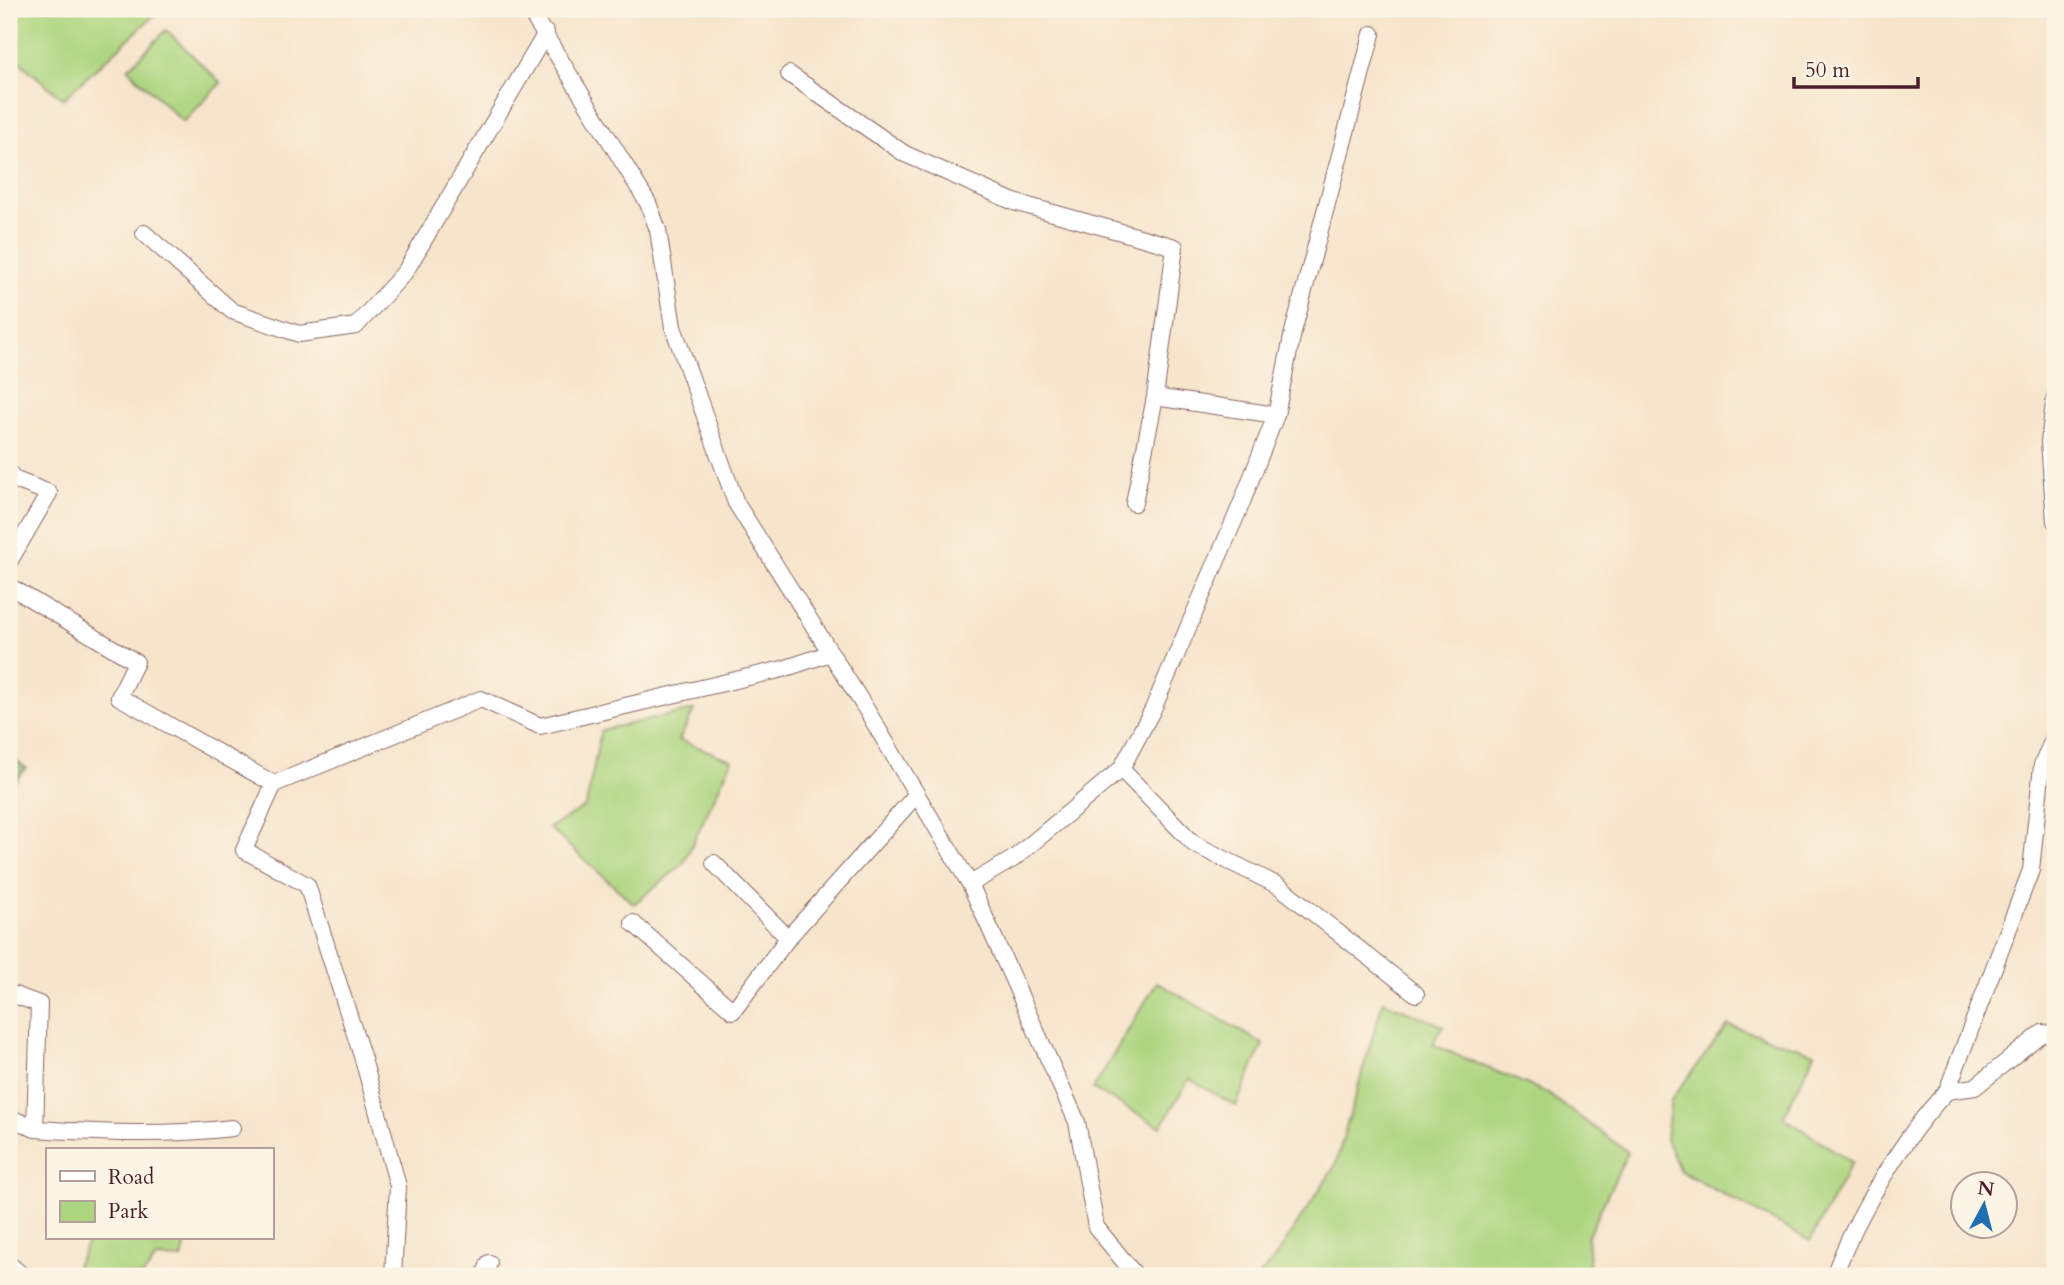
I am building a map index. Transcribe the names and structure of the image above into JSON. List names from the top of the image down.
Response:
{
  "legend": ["Road", "Park"],
  "scale_bar": "50 m",
  "north": "top"
}
